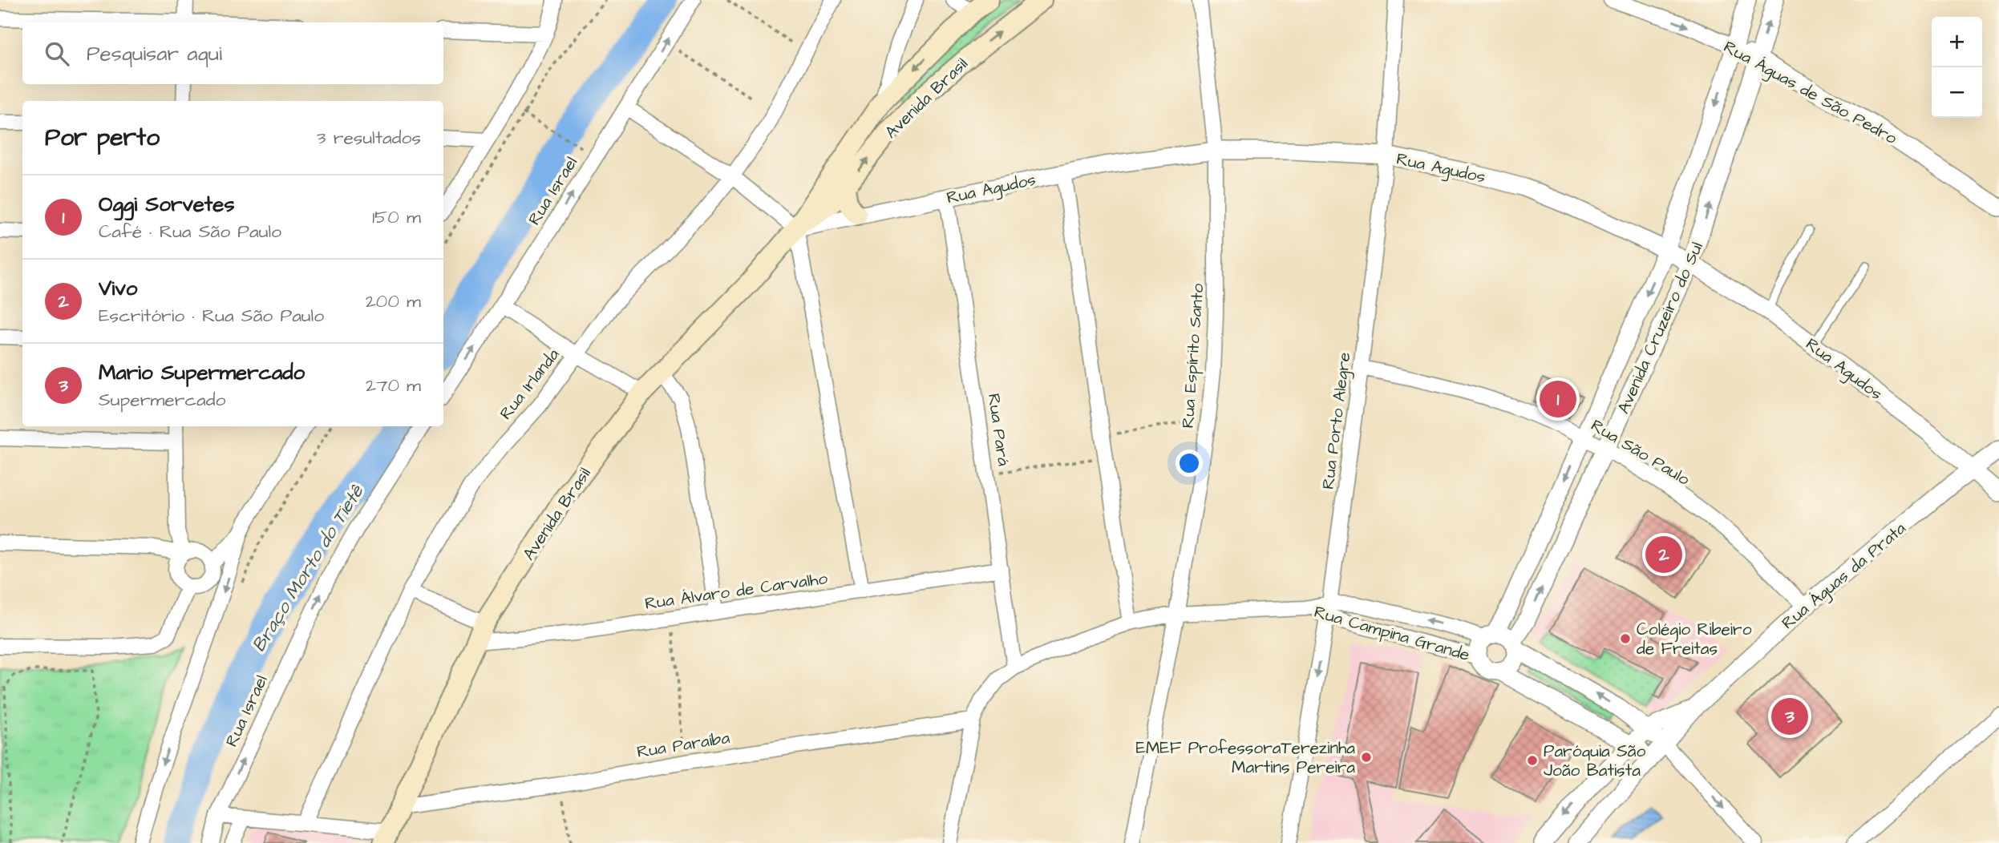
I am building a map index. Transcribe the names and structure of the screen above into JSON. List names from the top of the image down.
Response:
{
  "streets": {
    "main road": ["Avenida Brasil"],
    "street": [
      "Rua Águas de São Pedro",
      "Rua Agudos",
      "Rua Israel",
      "Avenida Cruzeiro do Sul",
      "Rua Espírito Santo",
      "Rua Irlanda",
      "Rua Porto Alegre",
      "Rua Pará",
      "Rua São Paulo",
      "Rua Águas da Prata",
      "Rua Álvaro de Carvalho",
      "Rua Campina Grande",
      "Rua Paraíba"
    ]
  },
  "crossings": [
    ["Rua Águas de São Pedro", "Avenida Cruzeiro do Sul"],
    ["Avenida Brasil", "Rua Agudos"],
    ["Avenida Brasil", "Rua Álvaro de Carvalho"],
    ["Avenida Brasil", "Rua Paraíba"],
    ["Rua Agudos", "Avenida Cruzeiro do Sul"],
    ["Rua Agudos", "Rua Espírito Santo"],
    ["Rua Agudos", "Rua Porto Alegre"],
    ["Rua Agudos", "Rua Pará"],
    ["Rua Agudos", "Rua Águas da Prata"],
    ["Avenida Cruzeiro do Sul", "Rua São Paulo"],
    ["Avenida Cruzeiro do Sul", "Rua Campina Grande"],
    ["Rua Espírito Santo", "Rua Campina Grande"],
    ["Rua Porto Alegre", "Rua São Paulo"],
    ["Rua Porto Alegre", "Rua Campina Grande"],
    ["Rua Pará", "Rua Álvaro de Carvalho"],
    ["Rua Pará", "Rua Campina Grande"],
    ["Rua São Paulo", "Rua Águas da Prata"],
    ["Rua Campina Grande", "Rua Paraíba"]
  ],
  "water": ["Braço Morto do Tietê"],
  "places": ["Colégio Ribeiro de Freitas", "EMEF ProfessoraTerezinha Martins Pereira", "Paróquia São João Batista"],
  "page": {
    "map_buttons": ["+", "−"],
    "search": "Pesquisar aqui",
    "heading": ["Por perto", "3 resultados"],
    "list": [
      {
        "mark": "1",
        "name": "Oggi Sorvetes",
        "note": "Café · Rua São Paulo",
        "value": "150 m"
      },
      {
        "mark": "2",
        "name": "Vivo",
        "note": "Escritório · Rua São Paulo",
        "value": "200 m"
      },
      {
        "mark": "3",
        "name": "Mario Supermercado",
        "note": "Supermercado",
        "value": "270 m"
      }
    ],
    "pins": ["1", "2", "3"]
  }
}
